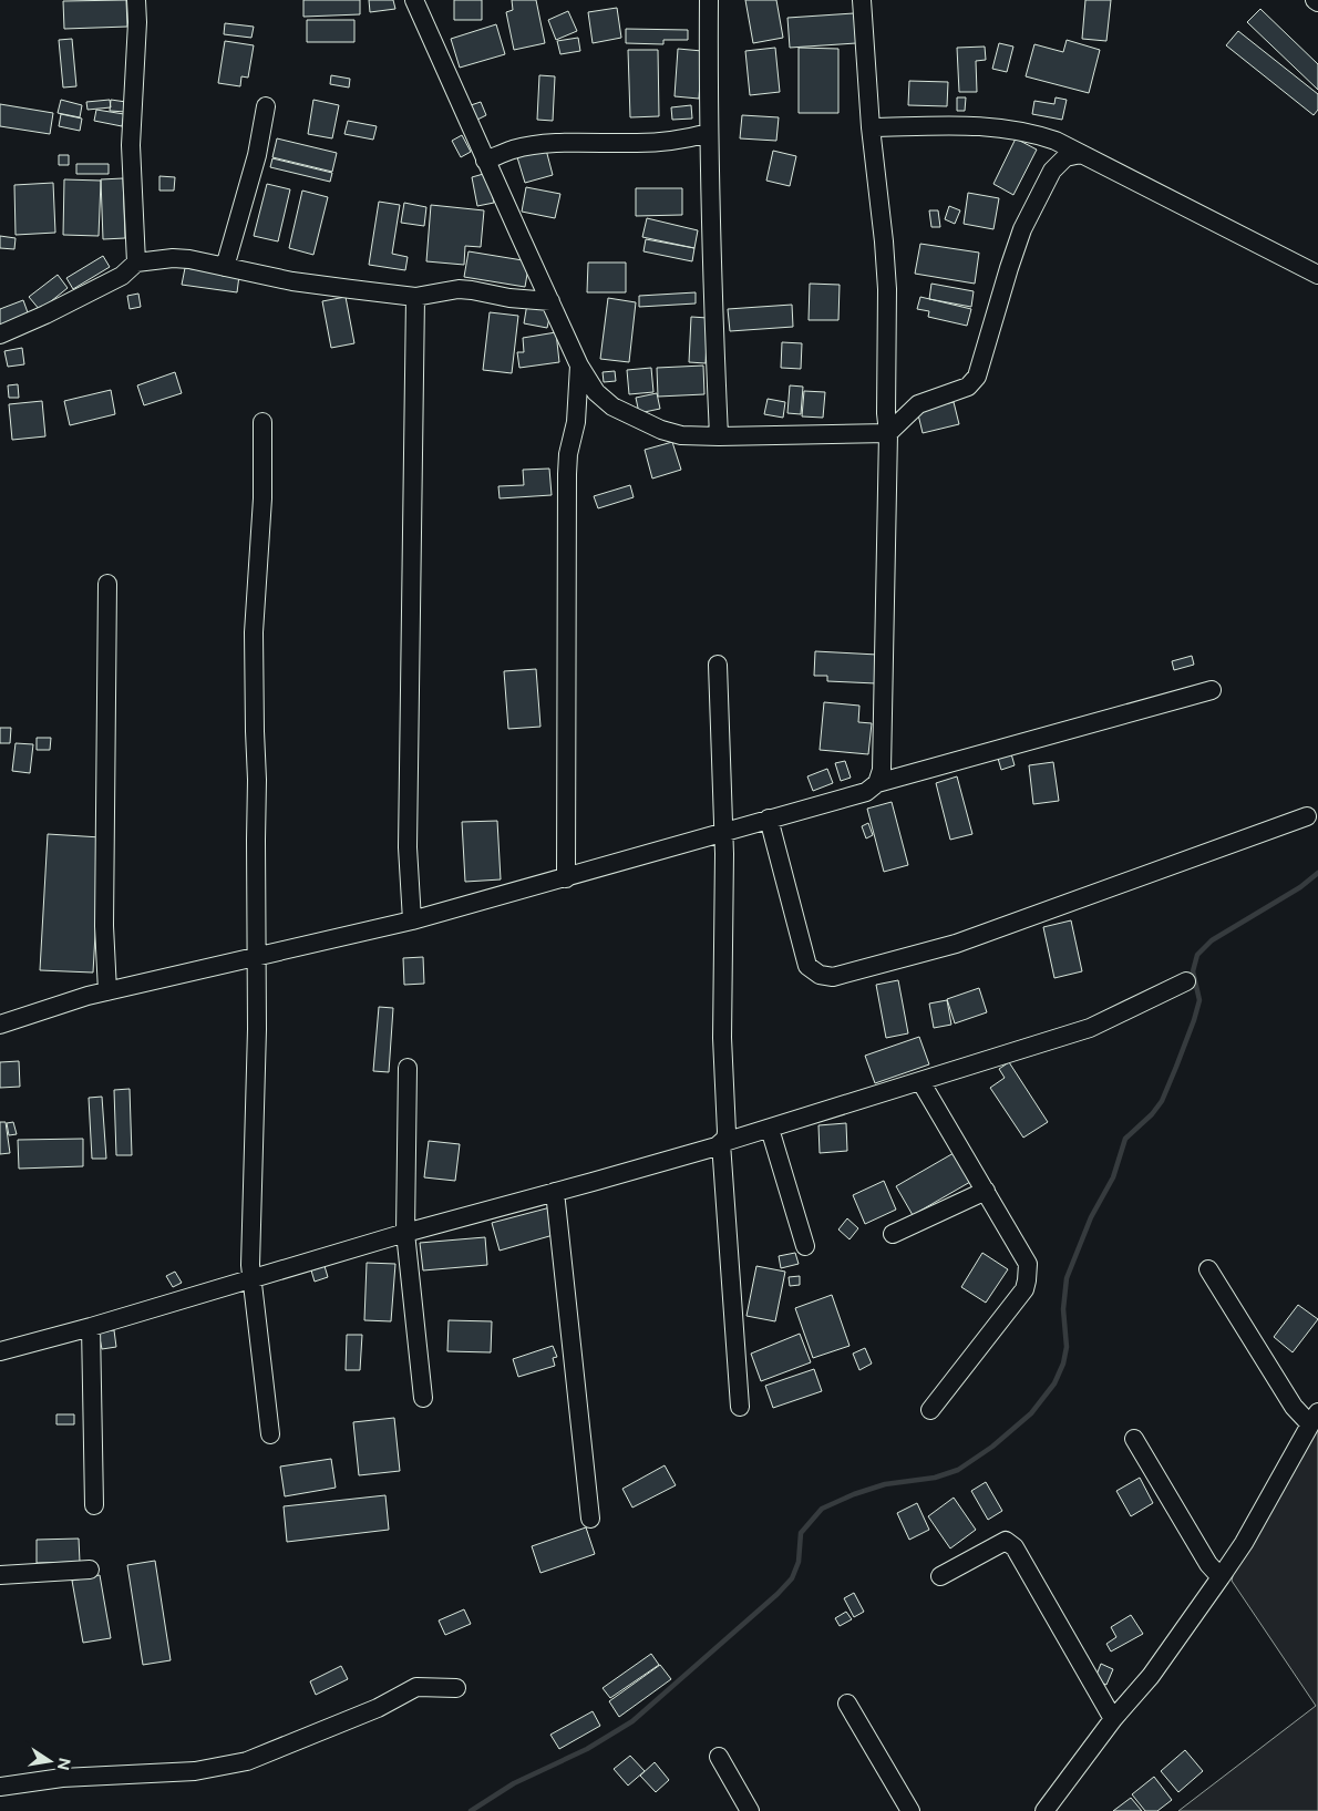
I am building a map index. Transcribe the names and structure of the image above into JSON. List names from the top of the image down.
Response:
{
  "north": "right"
}
